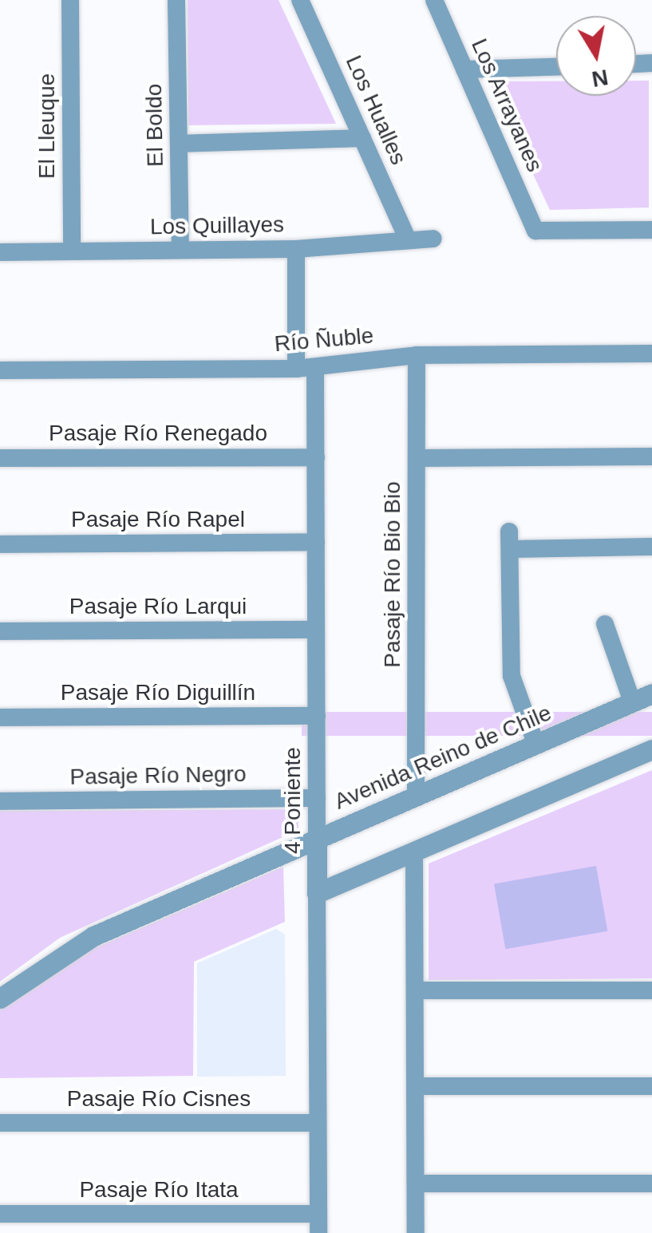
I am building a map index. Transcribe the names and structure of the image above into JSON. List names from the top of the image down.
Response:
{
  "streets": {
    "street": [
      "Los Arrayanes",
      "Los Hualles",
      "El Boldo",
      "El Lleuque",
      "Los Quillayes",
      "Río Ñuble",
      "Pasaje Río Renegado",
      "Pasaje Río Rapel",
      "Pasaje Río Bio Bio",
      "Pasaje Río Larqui",
      "Pasaje Río Diguillín",
      "Avenida Reino de Chile",
      "Pasaje Río Negro",
      "4 Poniente",
      "Pasaje Río Cisnes",
      "Pasaje Río Itata"
    ]
  },
  "crossings": [
    ["Los Hualles", "Los Quillayes"],
    ["El Boldo", "Los Quillayes"],
    ["El Lleuque", "Los Quillayes"],
    ["Río Ñuble", "Pasaje Río Bio Bio"],
    ["Río Ñuble", "4 Poniente"],
    ["Pasaje Río Renegado", "4 Poniente"],
    ["Pasaje Río Rapel", "4 Poniente"],
    ["Pasaje Río Bio Bio", "Avenida Reino de Chile"],
    ["Pasaje Río Larqui", "4 Poniente"],
    ["Pasaje Río Diguillín", "4 Poniente"],
    ["Avenida Reino de Chile", "4 Poniente"],
    ["Pasaje Río Negro", "4 Poniente"],
    ["4 Poniente", "Pasaje Río Cisnes"],
    ["4 Poniente", "Pasaje Río Itata"]
  ],
  "north": "bottom"
}
